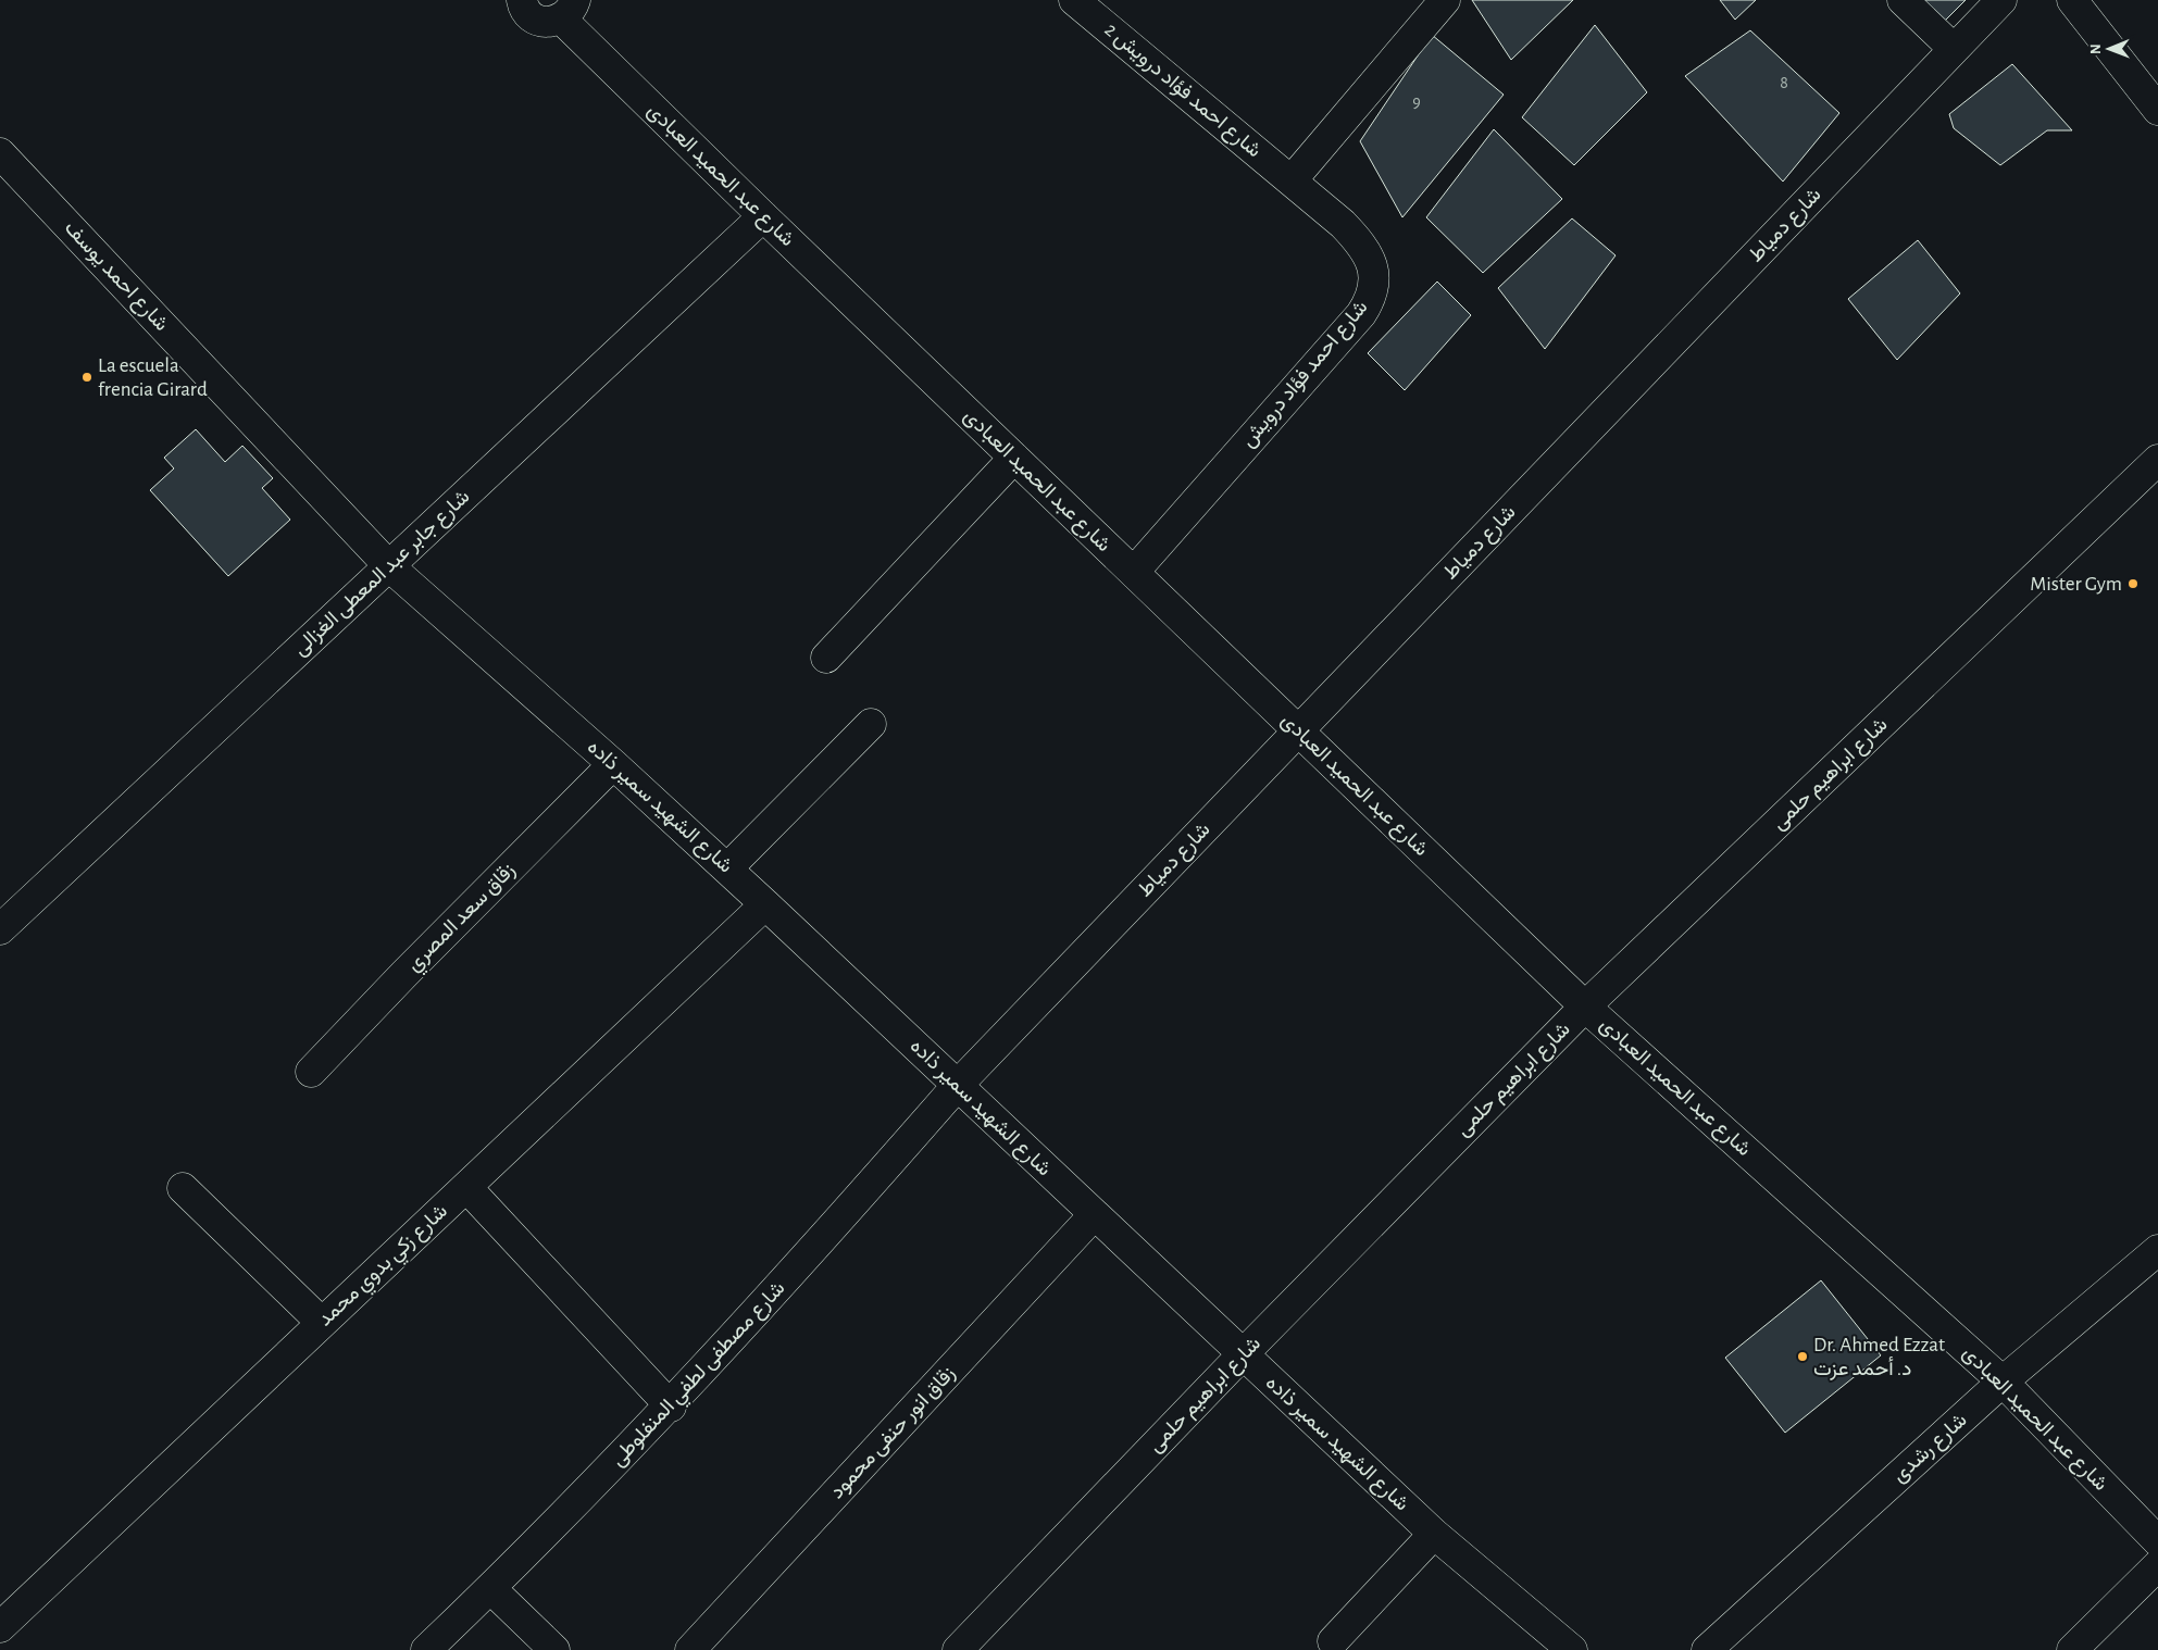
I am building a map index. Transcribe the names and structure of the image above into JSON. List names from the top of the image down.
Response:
{
  "streets": {
    "street": [
      "شارع احمد فؤاد درويش 2",
      "شارع عبد الحميد العبادى",
      "شارع دمياط",
      "شارع احمد يوسف",
      "شارع احمد فؤاد درويش",
      "شارع جابر عبد المعطى الغزالى",
      "شارع ابراهيم حلمى",
      "شارع الشهيد سمير ذاده",
      "زقاق سعد المصري",
      "شارع زكي بدوي محمد",
      "شارع مصطفى لطفي المنفلوطى",
      "زقاق انور حنفى محمود",
      "شارع رشدى"
    ]
  },
  "crossings": [
    ["شارع احمد فؤاد درويش 2", "شارع احمد فؤاد درويش"],
    ["شارع عبد الحميد العبادى", "شارع دمياط"],
    ["شارع عبد الحميد العبادى", "شارع احمد فؤاد درويش"],
    ["شارع عبد الحميد العبادى", "شارع جابر عبد المعطى الغزالى"],
    ["شارع عبد الحميد العبادى", "شارع ابراهيم حلمى"],
    ["شارع عبد الحميد العبادى", "شارع رشدى"],
    ["شارع دمياط", "شارع الشهيد سمير ذاده"],
    ["شارع دمياط", "شارع مصطفى لطفي المنفلوطى"],
    ["شارع احمد يوسف", "شارع جابر عبد المعطى الغزالى"],
    ["شارع احمد يوسف", "شارع الشهيد سمير ذاده"],
    ["شارع جابر عبد المعطى الغزالى", "شارع الشهيد سمير ذاده"],
    ["شارع ابراهيم حلمى", "شارع الشهيد سمير ذاده"],
    ["شارع الشهيد سمير ذاده", "زقاق سعد المصري"],
    ["شارع الشهيد سمير ذاده", "شارع زكي بدوي محمد"],
    ["شارع الشهيد سمير ذاده", "شارع مصطفى لطفي المنفلوطى"],
    ["شارع الشهيد سمير ذاده", "زقاق انور حنفى محمود"]
  ],
  "places": ["La escuela frencia Girard", "Mister Gym", "Dr. Ahmed Ezzat د. أحمد عزت"],
  "house_numbers": ["8", "9"],
  "north": "left"
}
